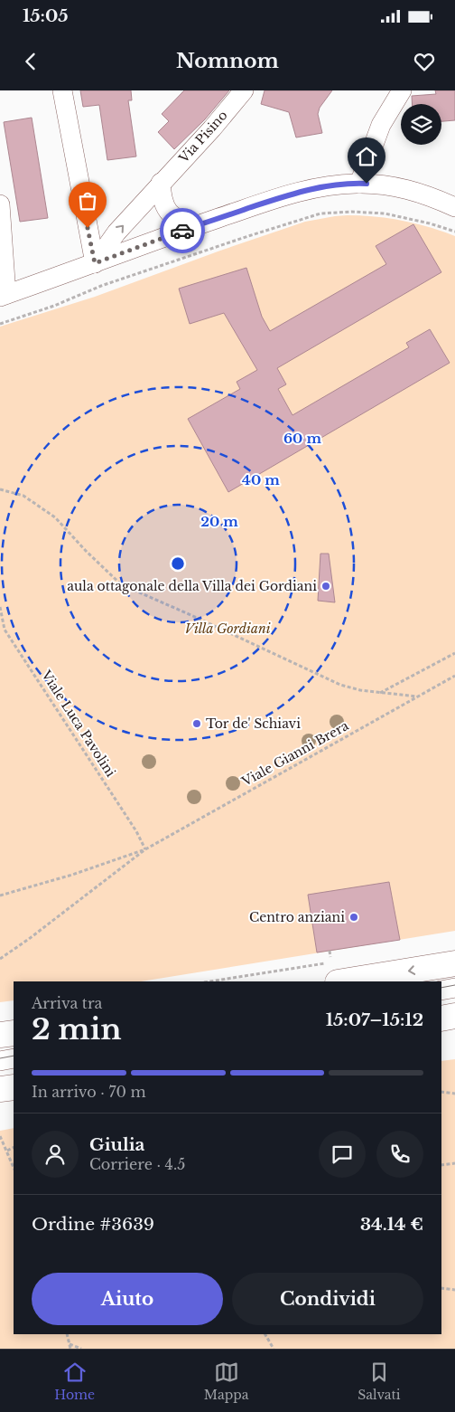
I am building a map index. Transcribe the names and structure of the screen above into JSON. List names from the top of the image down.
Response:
{
  "streets": {
    "street": ["Via Pisino"],
    "path": ["Viale Luca Pavolini", "Viale Gianni Brera"]
  },
  "crossings": [
    ["Viale Luca Pavolini", "Viale Gianni Brera"]
  ],
  "one_way": ["Via Pisino"],
  "parks": ["Villa Gordiani"],
  "places": ["aula ottagonale della Villa dei Gordiani", "Tor de' Schiavi", "Centro anziani"],
  "page": {
    "status": "15:05",
    "header": "Nomnom",
    "heading": ["2 min", "Arriva tra", "15:07–15:12"],
    "panel": [
      "Giulia",
      "Corriere · 4.5",
      "Ordine #3639",
      "34.14 €"
    ],
    "bar": "In arrivo · 70 m",
    "buttons": ["Aiuto", "Condividi"],
    "tabs": ["Home", "Mappa", "Salvati"]
  },
  "rings": ["60 m", "40 m", "20 m"]
}
